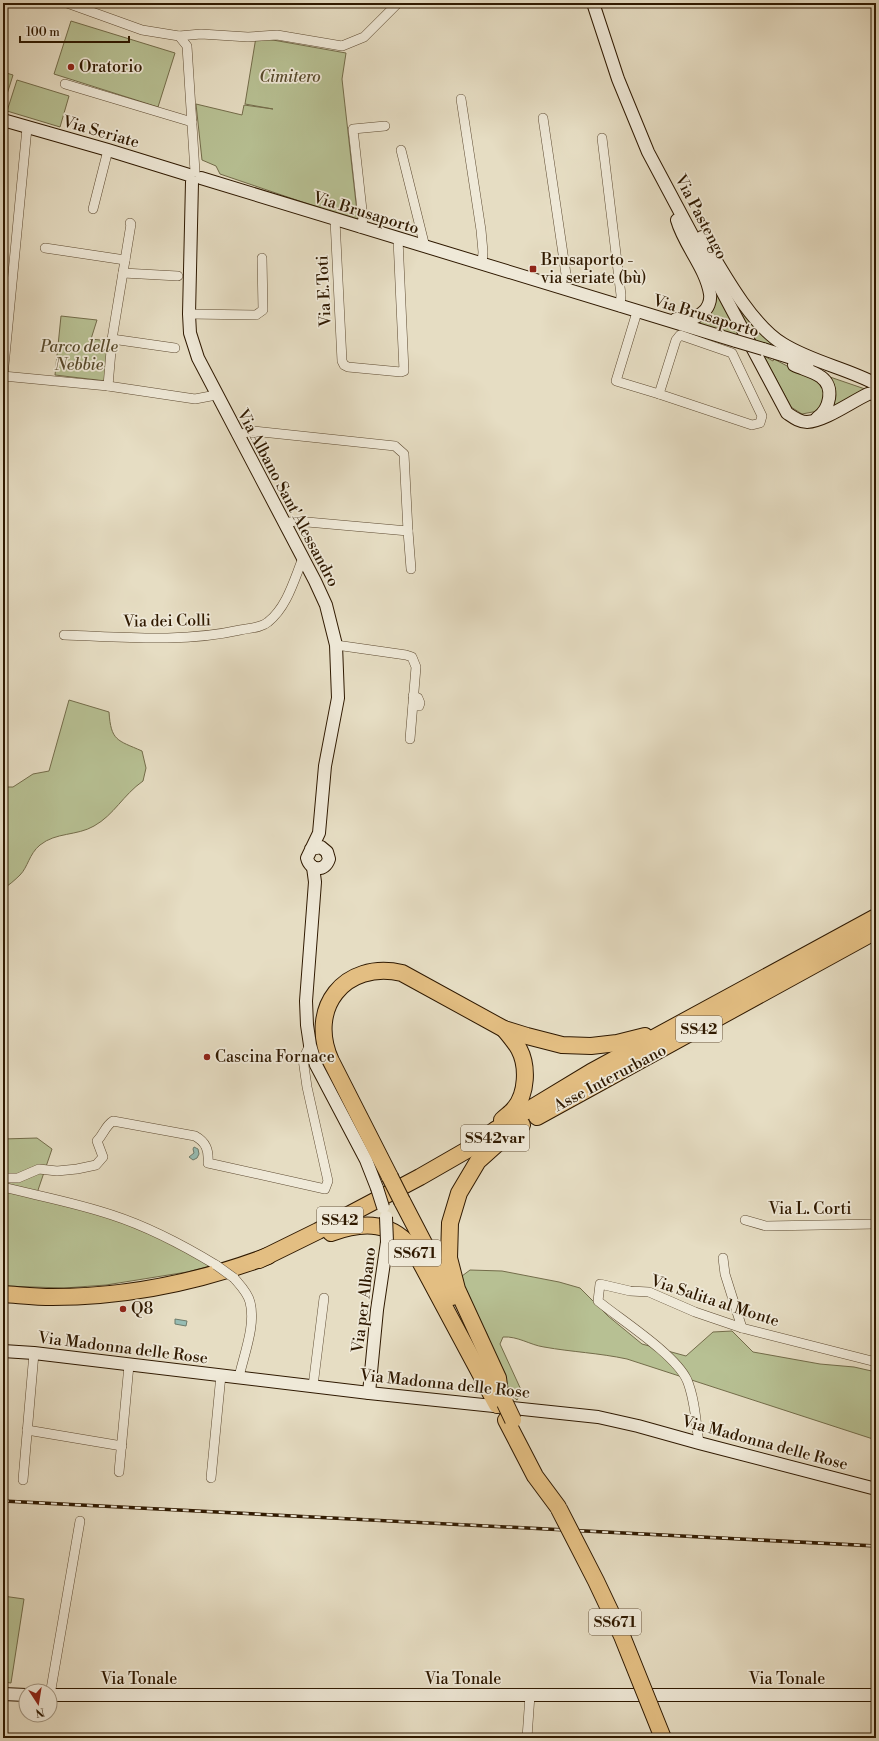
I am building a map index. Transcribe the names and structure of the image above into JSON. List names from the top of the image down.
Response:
{
  "streets": {
    "highway": [
      "SS42",
      "Asse Interurbano",
      "SS42var",
      "SS671"
    ],
    "street": [
      "Via Seriate",
      "Via Brusaporto",
      "Via Pastengo",
      "Via E.Toti",
      "Via Albano Sant'Alessandro",
      "Via dei Colli",
      "Via L. Corti",
      "Via per Albano",
      "Via Salita al Monte",
      "Via Madonna delle Rose",
      "Via Tonale"
    ]
  },
  "crossings": [
    ["Via Seriate", "Via Brusaporto"],
    ["Via Seriate", "Via Albano Sant'Alessandro"],
    ["Via Brusaporto", "Via E.Toti"],
    ["Via Albano Sant'Alessandro", "Via dei Colli"],
    ["SS42", "Asse Interurbano"],
    ["SS42", "SS671"],
    ["Via per Albano", "Via Madonna delle Rose"],
    ["Via Salita al Monte", "Via Madonna delle Rose"]
  ],
  "parks": ["Cimitero", "Parco delle Nebbie"],
  "places": {
    "other": ["Oratorio", "Cascina Fornace", "Q8"],
    "transit": ["Brusaporto - via seriate (bù)"]
  },
  "scale_bar": "100 m",
  "north": "bottom"
}
